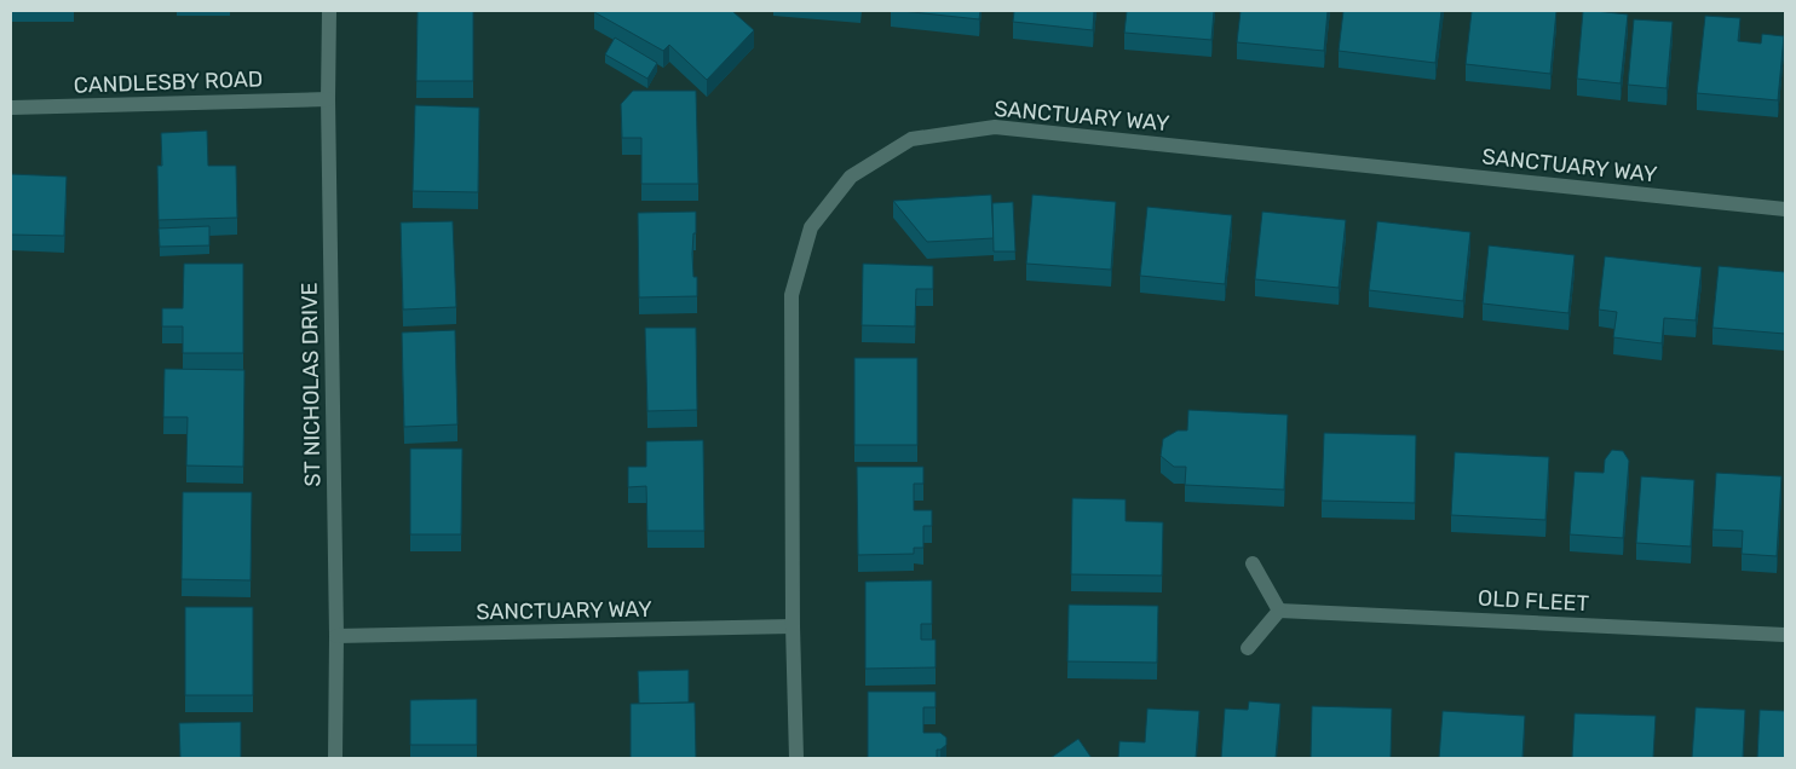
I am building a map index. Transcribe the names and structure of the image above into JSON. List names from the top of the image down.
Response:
{
  "streets": {
    "street": [
      "CANDLESBY ROAD",
      "SANCTUARY WAY",
      "ST NICHOLAS DRIVE",
      "OLD FLEET"
    ]
  },
  "crossings": [
    ["CANDLESBY ROAD", "ST NICHOLAS DRIVE"],
    ["SANCTUARY WAY", "ST NICHOLAS DRIVE"]
  ]
}
